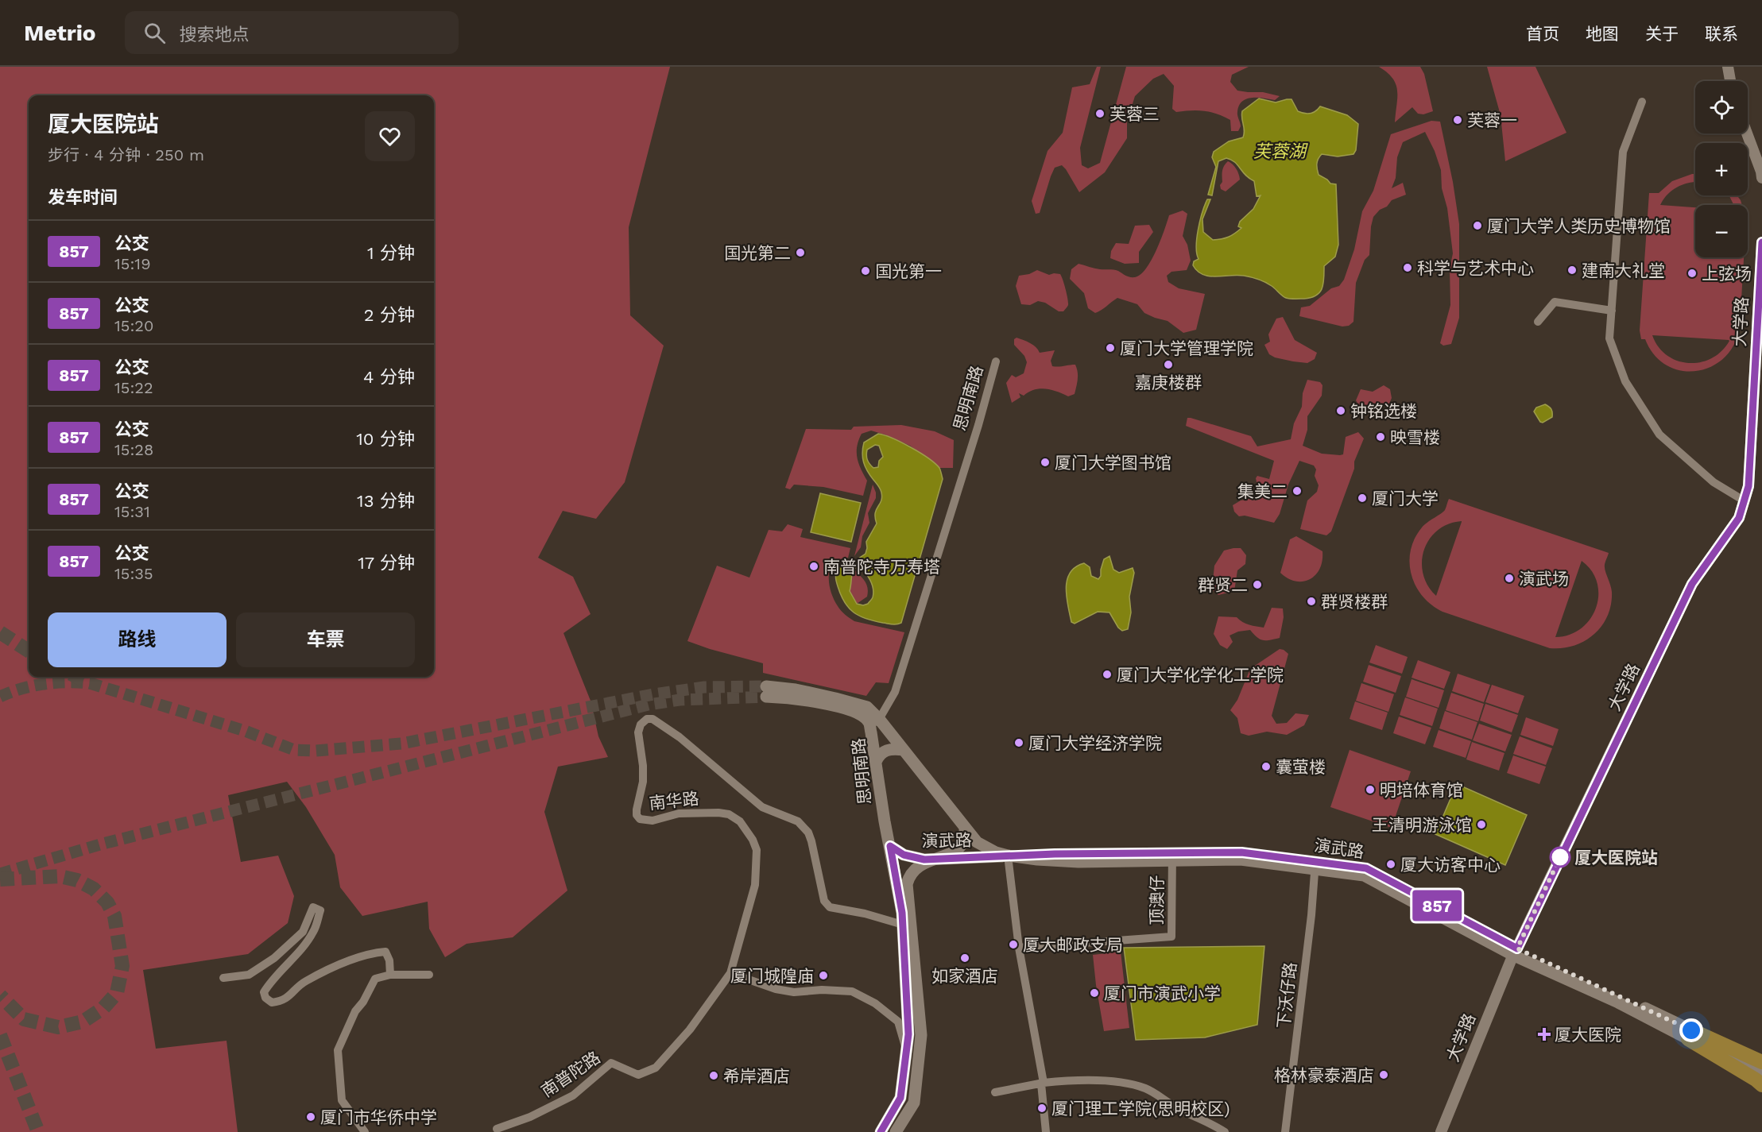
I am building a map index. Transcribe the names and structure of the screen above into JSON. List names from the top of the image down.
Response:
{
  "streets": {
    "main road": ["思明南路", "演武路"],
    "street": [
      "大学路",
      "南华路",
      "顶澳仔",
      "下沃仔路",
      "南普陀路"
    ]
  },
  "crossings": [
    ["大学路", "演武路"],
    ["思明南路", "南华路"],
    ["思明南路", "演武路"],
    ["南华路", "南普陀路"],
    ["演武路", "顶澳仔"],
    ["演武路", "下沃仔路"]
  ],
  "water": ["芙蓉湖"],
  "places": {
    "other": [
      "芙蓉三",
      "芙蓉一",
      "厦门大学人类历史博物馆",
      "国光第二",
      "科学与艺术中心",
      "建南大礼堂",
      "国光第一",
      "上弦场",
      "厦门大学管理学院",
      "嘉庚楼群",
      "钟铭选楼",
      "映雪楼",
      "厦门大学图书馆",
      "集美二",
      "厦门大学",
      "南普陀寺万寿塔",
      "演武场",
      "群贤二",
      "群贤楼群",
      "厦门大学化学化工学院",
      "厦门大学经济学院",
      "囊萤楼",
      "明培体育馆",
      "王清明游泳馆",
      "厦大医院站",
      "厦大访客中心",
      "厦大邮政支局",
      "如家酒店",
      "厦门城隍庙",
      "厦门市演武小学",
      "格林豪泰酒店",
      "希岸酒店",
      "厦门理工学院(思明校区)",
      "厦门市华侨中学"
    ],
    "health": ["厦大医院"]
  },
  "lines": ["bus line 857"],
  "page": {
    "header": "Metrio",
    "search": "搜索地点",
    "nav": [
      "首页",
      "地图",
      "关于",
      "联系"
    ],
    "on_map": "857",
    "map_buttons": ["+", "−"],
    "heading": [
      ["厦大医院站", "步行 · 4 分钟 · 250 m"],
      "发车时间"
    ],
    "list": [
      {
        "mark": "857",
        "name": "公交",
        "note": "15:19",
        "value": "1 分钟"
      },
      {
        "mark": "857",
        "name": "公交",
        "note": "15:20",
        "value": "2 分钟"
      },
      {
        "mark": "857",
        "name": "公交",
        "note": "15:22",
        "value": "4 分钟"
      },
      {
        "mark": "857",
        "name": "公交",
        "note": "15:28",
        "value": "10 分钟"
      },
      {
        "mark": "857",
        "name": "公交",
        "note": "15:31",
        "value": "13 分钟"
      },
      {
        "mark": "857",
        "name": "公交",
        "note": "15:35",
        "value": "17 分钟"
      }
    ],
    "buttons": ["路线", "车票"]
  }
}
